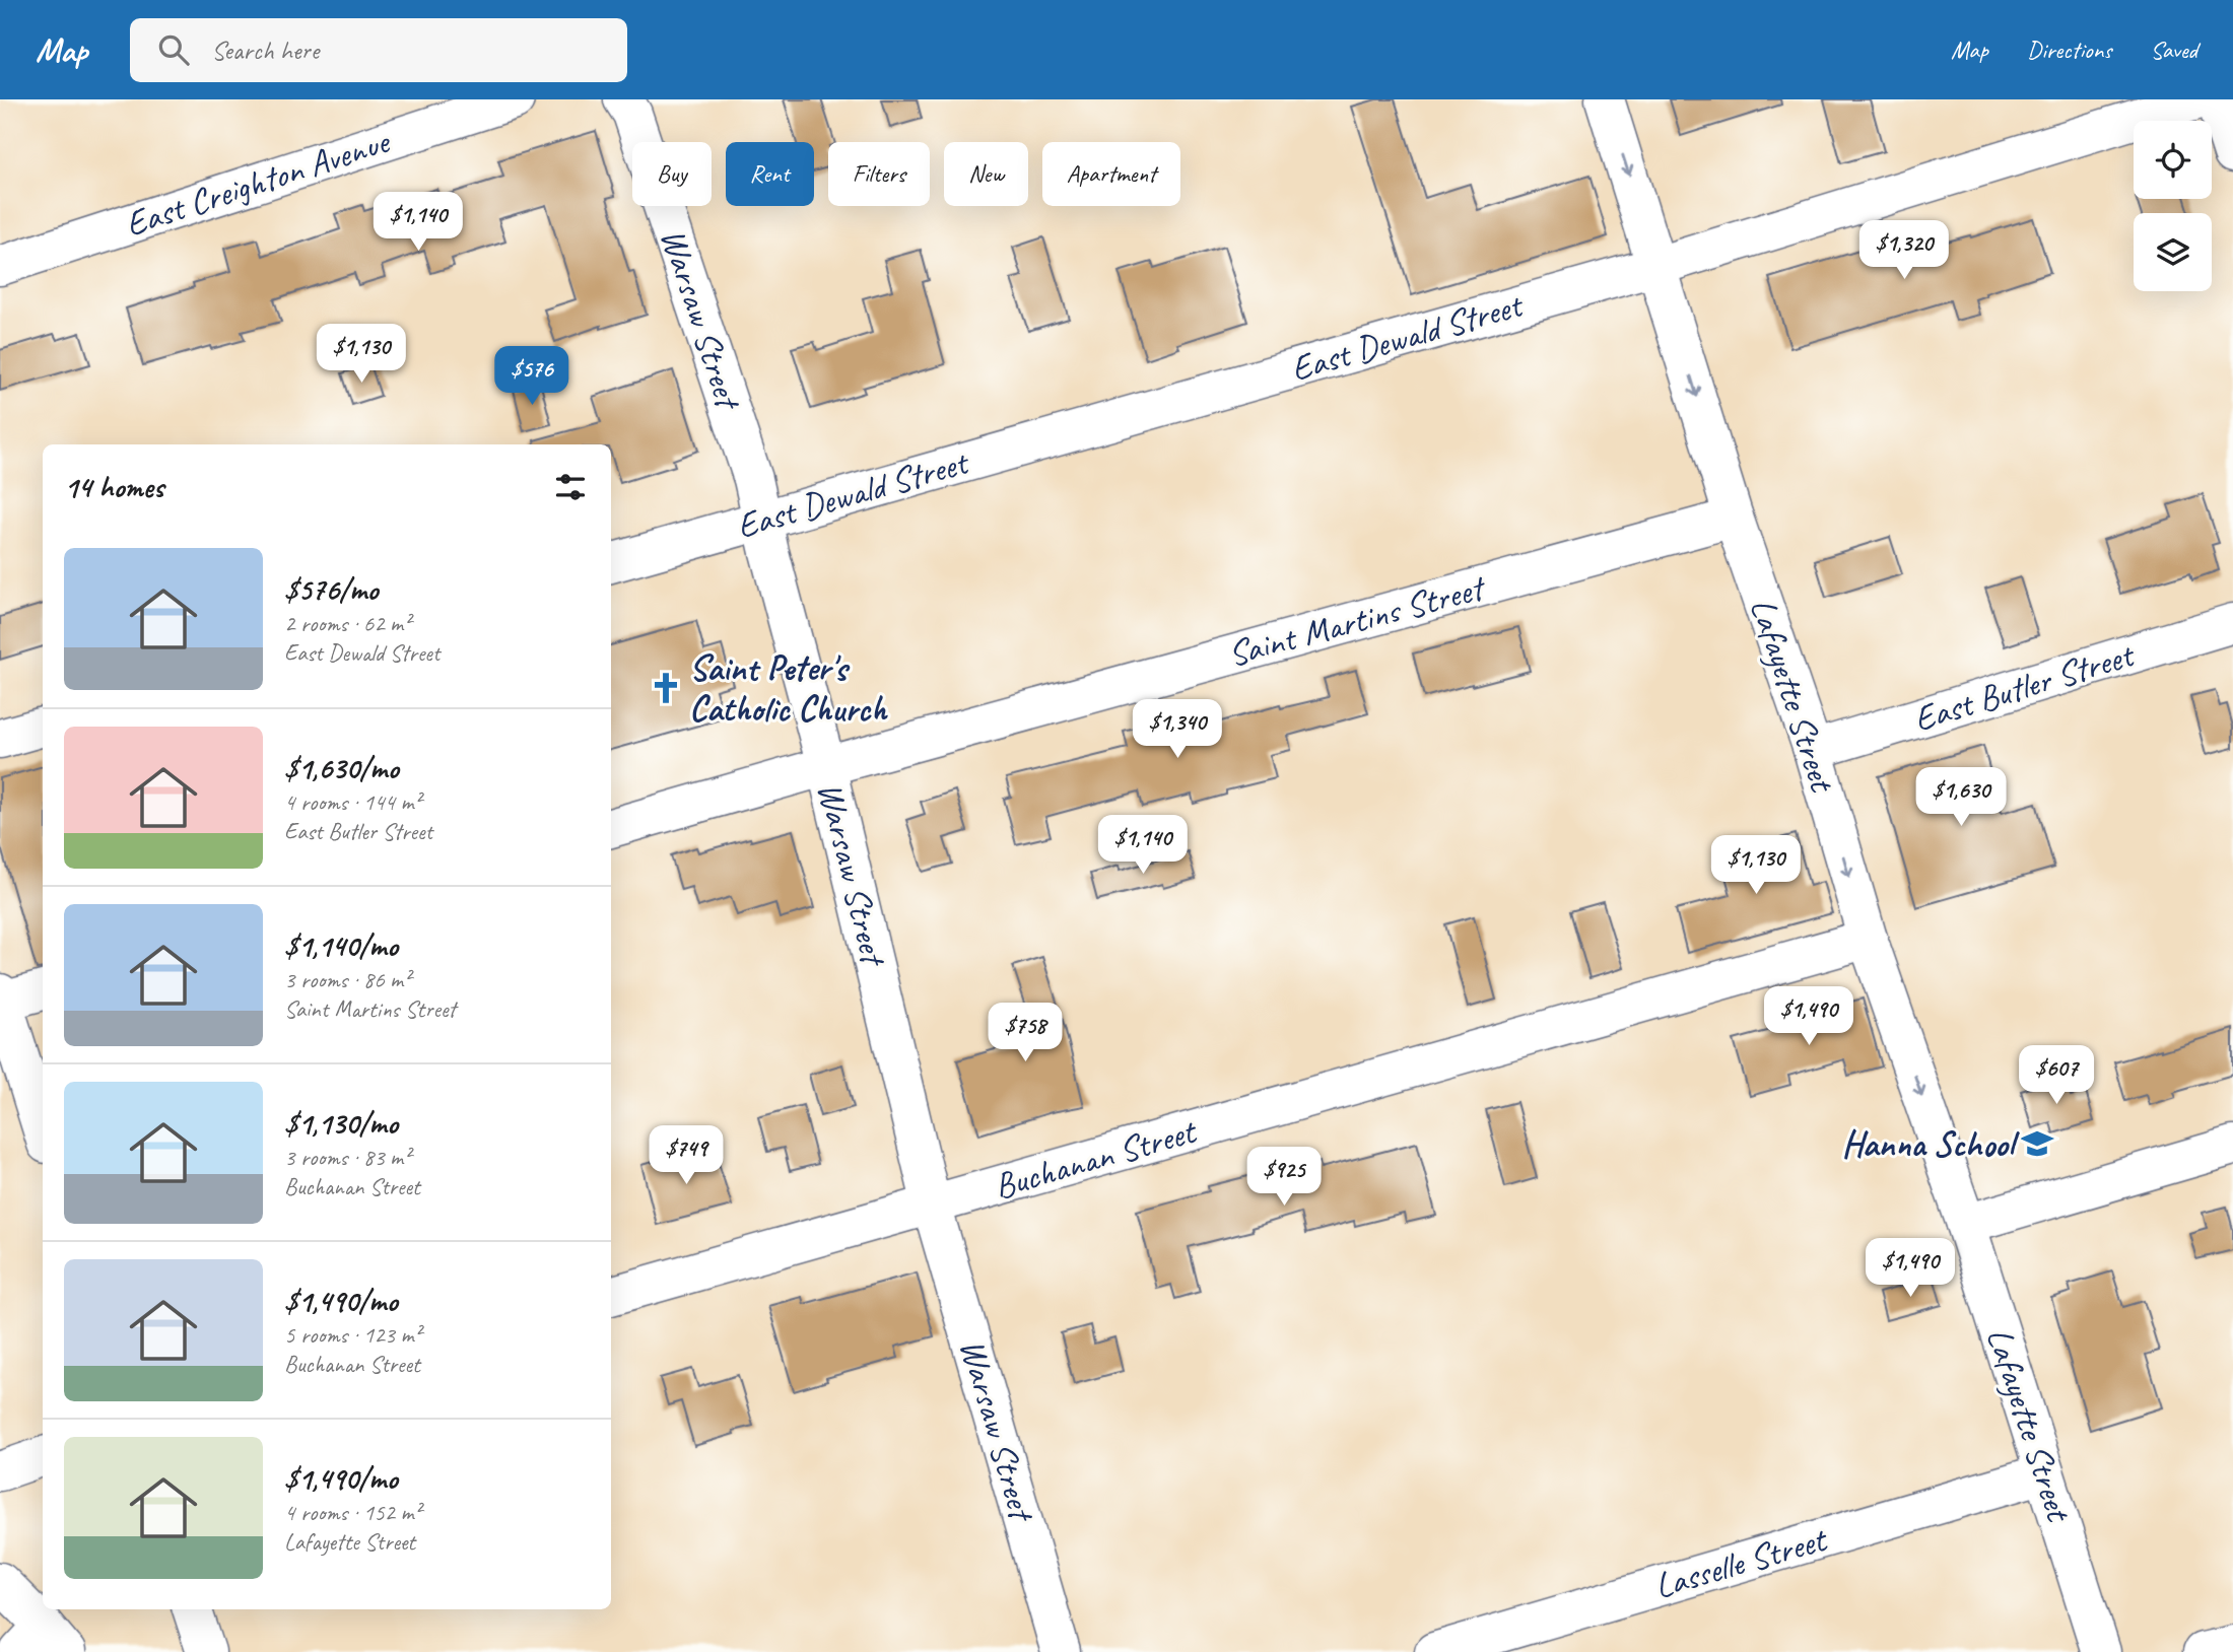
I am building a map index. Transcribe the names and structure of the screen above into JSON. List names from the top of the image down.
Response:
{
  "streets": {
    "main road": [
      "East Creighton Avenue",
      "Warsaw Street",
      "East Dewald Street",
      "Saint Martins Street",
      "East Butler Street",
      "Lafayette Street",
      "Buchanan Street",
      "Lasselle Street"
    ]
  },
  "crossings": [
    ["Warsaw Street", "East Dewald Street"],
    ["Warsaw Street", "Saint Martins Street"],
    ["Warsaw Street", "Buchanan Street"],
    ["East Dewald Street", "Lafayette Street"],
    ["Saint Martins Street", "Lafayette Street"],
    ["East Butler Street", "Lafayette Street"],
    ["Lafayette Street", "Buchanan Street"],
    ["Lafayette Street", "Lasselle Street"]
  ],
  "one_way": ["Lafayette Street"],
  "places": {
    "church": ["Saint Peter's Catholic Church"],
    "school or university": ["Hanna School"]
  },
  "page": {
    "header": "Map",
    "search": "Search here",
    "nav": ["Map", "Directions", "Saved"],
    "chip": [
      "Buy",
      "Rent",
      "Filters",
      "New",
      "Apartment"
    ],
    "price": [
      "$1,140",
      "$1,320",
      "$1,130",
      "$576",
      "$1,340",
      "$1,630",
      "$1,140",
      "$1,130",
      "$1,490",
      "$758",
      "$607",
      "$749",
      "$925",
      "$1,490"
    ],
    "heading": "14 homes",
    "list": [
      {
        "name": "$576/mo",
        "note": "2 rooms · 62 m² · East Dewald Street"
      },
      {
        "name": "$1,630/mo",
        "note": "4 rooms · 144 m² · East Butler Street"
      },
      {
        "name": "$1,140/mo",
        "note": "3 rooms · 86 m² · Saint Martins Street"
      },
      {
        "name": "$1,130/mo",
        "note": "3 rooms · 83 m² · Buchanan Street"
      },
      {
        "name": "$1,490/mo",
        "note": "5 rooms · 123 m² · Buchanan Street"
      },
      {
        "name": "$1,490/mo",
        "note": "4 rooms · 152 m² · Lafayette Street"
      }
    ]
  }
}
